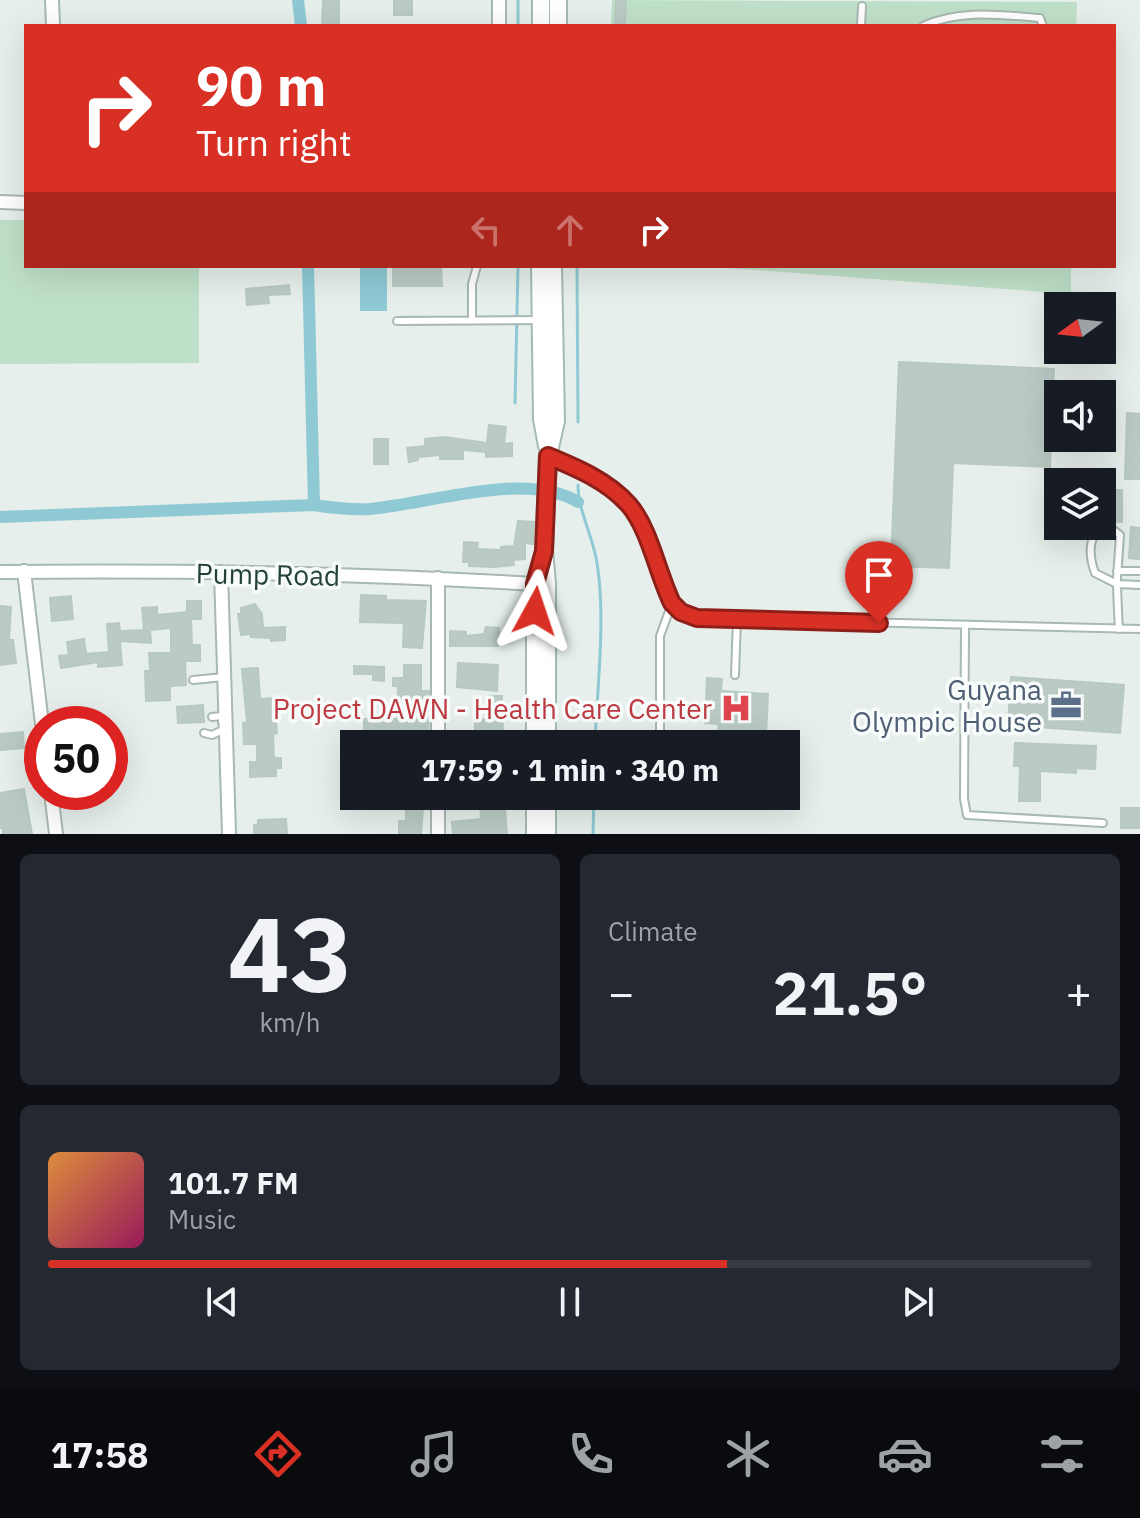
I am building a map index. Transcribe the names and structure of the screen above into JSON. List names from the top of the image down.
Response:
{
  "streets": {
    "street": ["Pump Road"]
  },
  "places": {
    "office": ["Guyana Olympic House"],
    "hospital": ["Project DAWN - Health Care Center"]
  },
  "north": "left",
  "page": {
    "turn": ["90 m", "Turn right"],
    "limit": "50",
    "trip": "17:59 · 1 min · 340 m",
    "tile": [
      ["43", "km/h"],
      "Climate"
    ],
    "heat": ["−", "21.5°", "+"],
    "song": ["101.7 FM", "Music"],
    "tabs": "17:58"
  }
}
